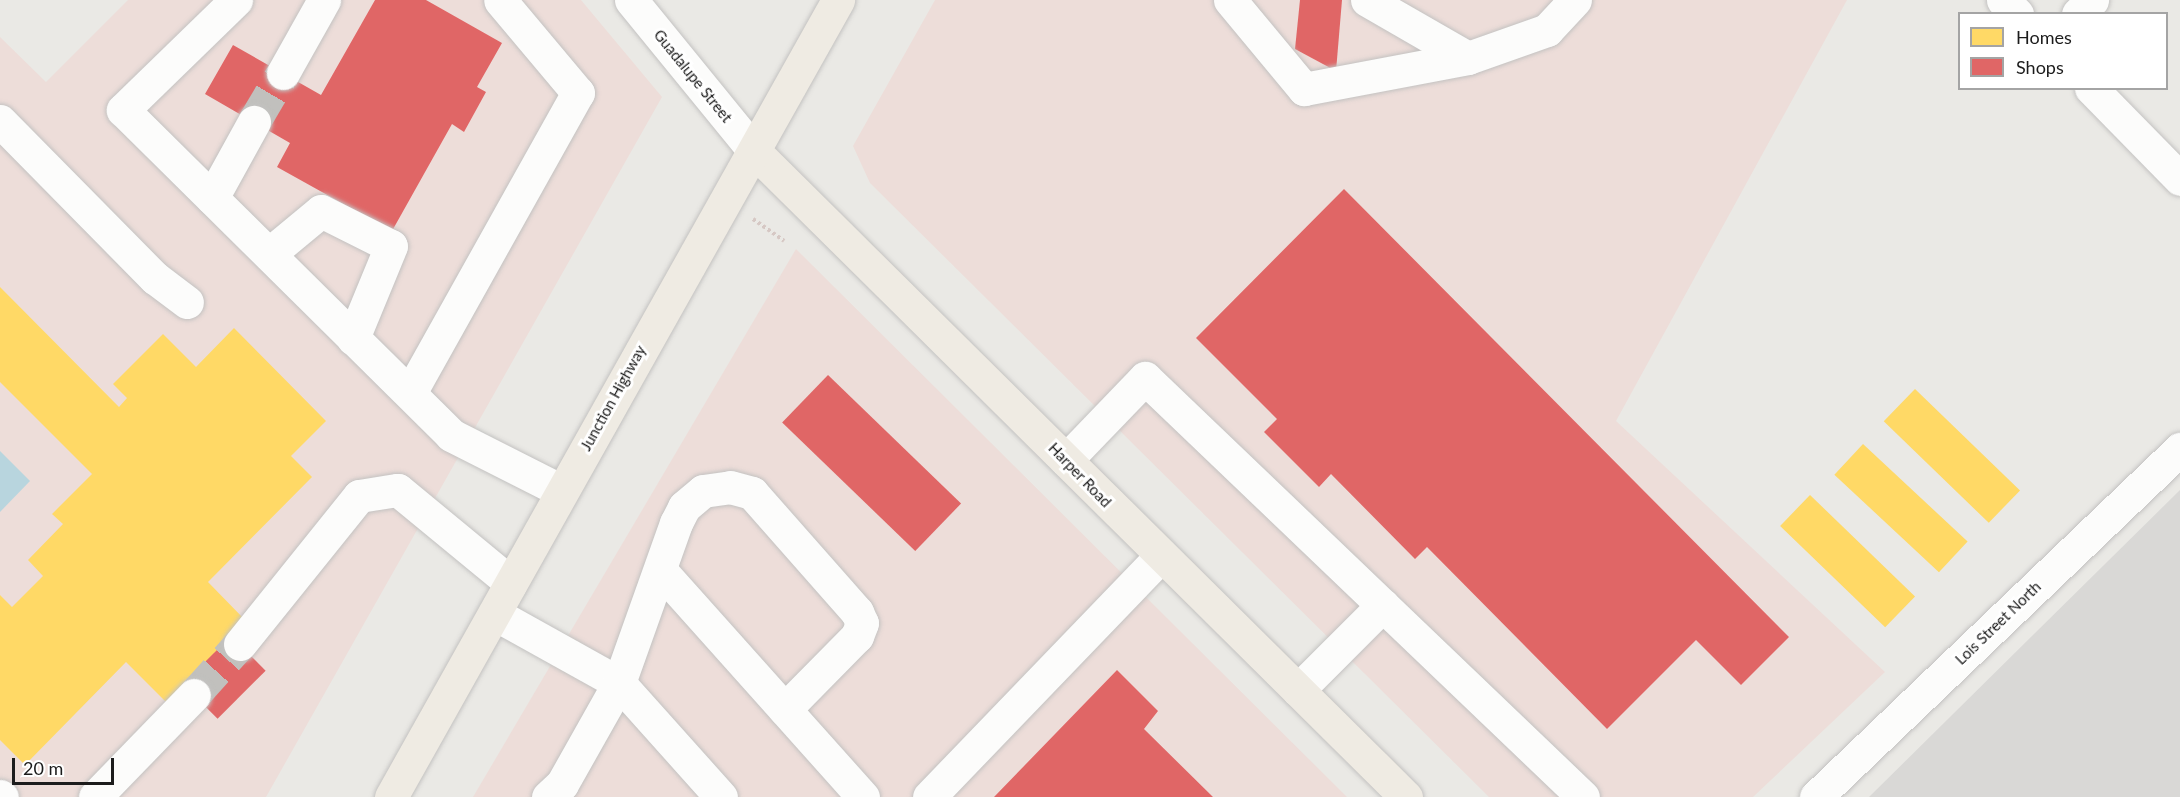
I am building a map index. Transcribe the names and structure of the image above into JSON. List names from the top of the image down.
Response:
{
  "streets": {
    "main road": ["Junction Highway", "Harper Road"],
    "street": ["Guadalupe Street", "Lois Street North"]
  },
  "crossings": [
    ["Guadalupe Street", "Junction Highway"],
    ["Guadalupe Street", "Harper Road"],
    ["Junction Highway", "Harper Road"]
  ],
  "legend": ["Homes", "Shops"],
  "scale_bar": "20 m"
}
